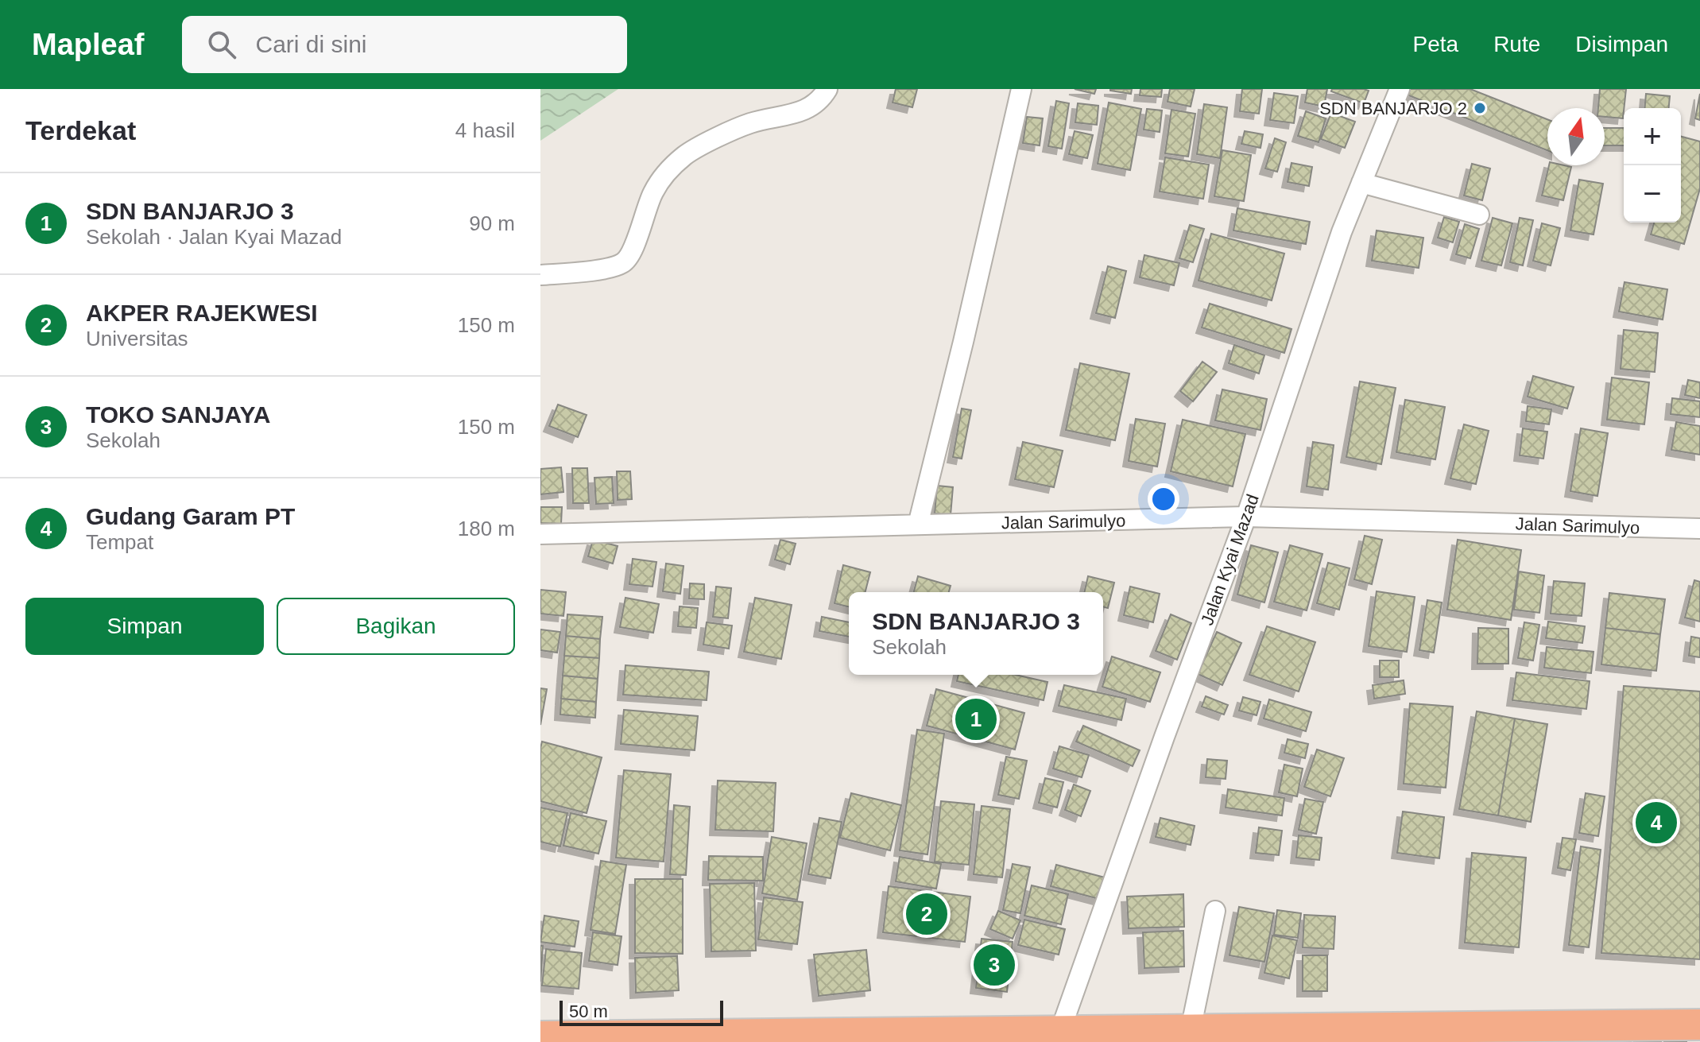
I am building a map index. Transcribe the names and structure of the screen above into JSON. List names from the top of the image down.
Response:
{
  "streets": {
    "street": ["Jalan Sarimulyo", "Jalan Kyai Mazad"]
  },
  "crossings": [
    ["Jalan Sarimulyo", "Jalan Kyai Mazad"]
  ],
  "places": ["SDN BANJARJO 2"],
  "scale_bar": "50 m",
  "north": "top",
  "page": {
    "header": "Mapleaf",
    "search": "Cari di sini",
    "nav": ["Peta", "Rute", "Disimpan"],
    "heading": ["Terdekat", "4 hasil"],
    "map_buttons": ["+", "−"],
    "list": [
      {
        "mark": "1",
        "name": "SDN BANJARJO 3",
        "note": "Sekolah · Jalan Kyai Mazad",
        "value": "90 m"
      },
      {
        "mark": "2",
        "name": "AKPER RAJEKWESI",
        "note": "Universitas",
        "value": "150 m"
      },
      {
        "mark": "3",
        "name": "TOKO SANJAYA",
        "note": "Sekolah",
        "value": "150 m"
      },
      {
        "mark": "4",
        "name": "Gudang Garam PT",
        "note": "Tempat",
        "value": "180 m"
      }
    ],
    "buttons": ["Simpan", "Bagikan"],
    "popup": ["SDN BANJARJO 3", "Sekolah"],
    "pins": [
      "1",
      "4",
      "2",
      "3"
    ],
    "scale": "50 m"
  }
}
